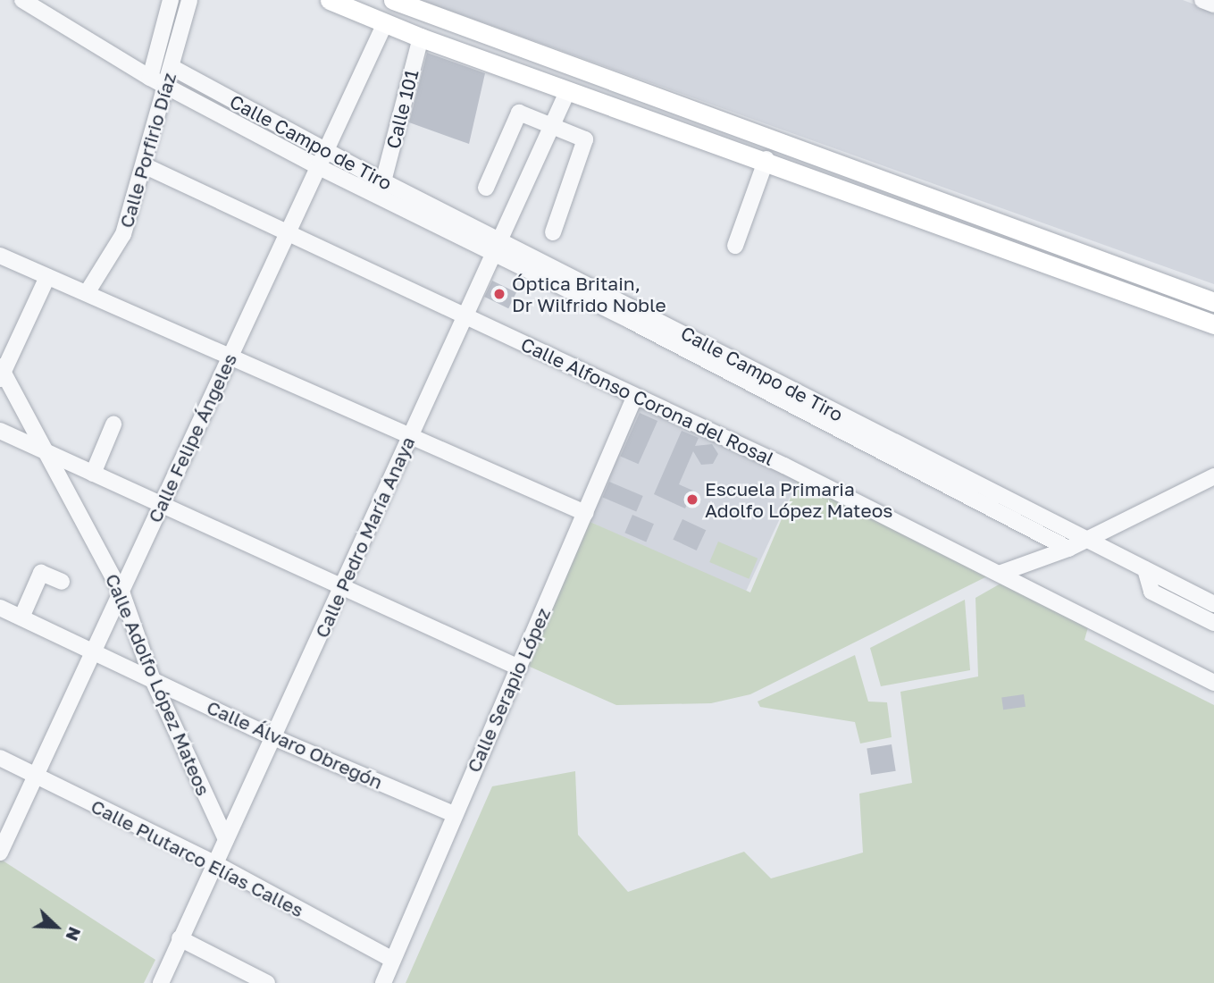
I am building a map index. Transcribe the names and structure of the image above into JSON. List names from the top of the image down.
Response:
{
  "streets": {
    "street": [
      "Calle 101",
      "Calle Campo de Tiro",
      "Calle Porfirio Díaz",
      "Calle Alfonso Corona del Rosal",
      "Calle Felipe Ángeles",
      "Calle Pedro María Anaya",
      "Calle Adolfo López Mateos",
      "Calle Serapio López",
      "Calle Álvaro Obregón",
      "Calle Plutarco Elías Calles"
    ]
  },
  "crossings": [
    ["Calle 101", "Calle Campo de Tiro"],
    ["Calle Campo de Tiro", "Calle Porfirio Díaz"],
    ["Calle Campo de Tiro", "Calle Felipe Ángeles"],
    ["Calle Campo de Tiro", "Calle Pedro María Anaya"],
    ["Calle Porfirio Díaz", "Calle Alfonso Corona del Rosal"],
    ["Calle Alfonso Corona del Rosal", "Calle Felipe Ángeles"],
    ["Calle Alfonso Corona del Rosal", "Calle Pedro María Anaya"],
    ["Calle Alfonso Corona del Rosal", "Calle Serapio López"],
    ["Calle Felipe Ángeles", "Calle Adolfo López Mateos"],
    ["Calle Felipe Ángeles", "Calle Álvaro Obregón"],
    ["Calle Felipe Ángeles", "Calle Plutarco Elías Calles"],
    ["Calle Pedro María Anaya", "Calle Adolfo López Mateos"],
    ["Calle Pedro María Anaya", "Calle Álvaro Obregón"],
    ["Calle Pedro María Anaya", "Calle Plutarco Elías Calles"],
    ["Calle Adolfo López Mateos", "Calle Álvaro Obregón"],
    ["Calle Serapio López", "Calle Álvaro Obregón"],
    ["Calle Serapio López", "Calle Plutarco Elías Calles"]
  ],
  "places": ["Óptica Britain, Dr Wilfrido Noble", "Escuela Primaria Adolfo López Mateos"],
  "north": "bottom right"
}
